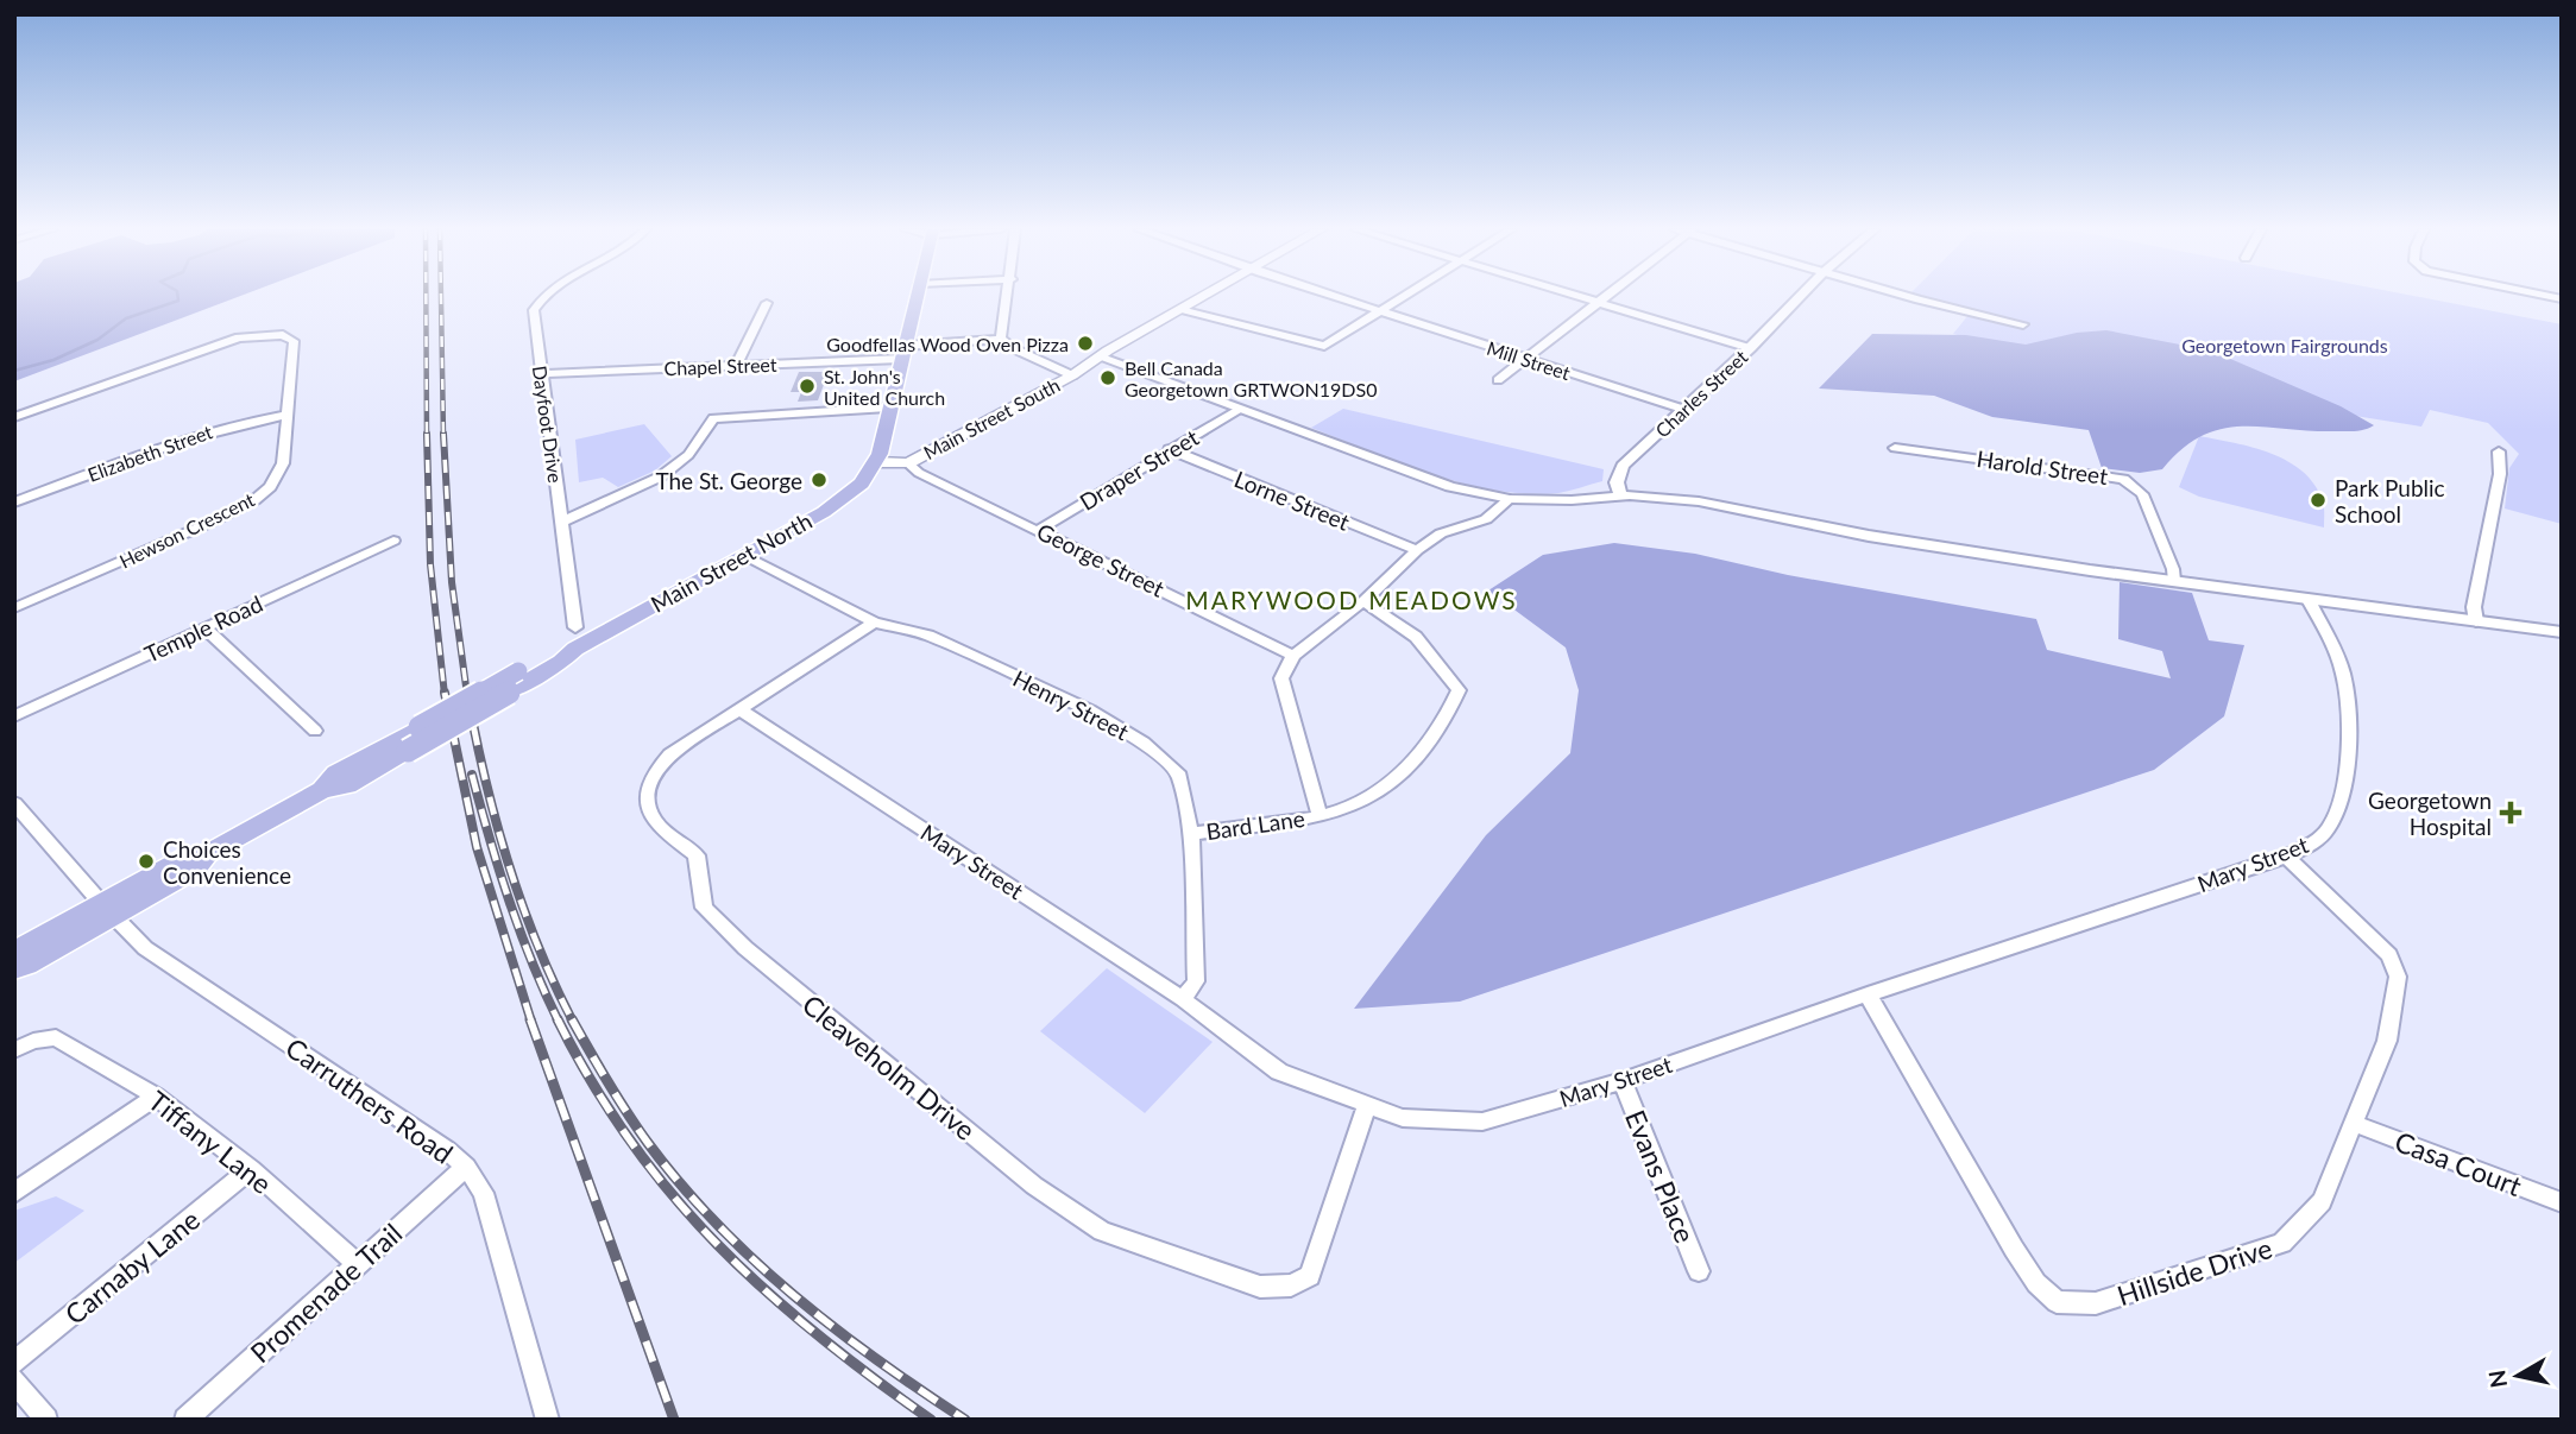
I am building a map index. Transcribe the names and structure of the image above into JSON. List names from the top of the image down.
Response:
{
  "streets": {
    "main road": ["Main Street South", "Main Street North"],
    "street": [
      "Mill Street",
      "Chapel Street",
      "Charles Street",
      "Dayfoot Drive",
      "Elizabeth Street",
      "Harold Street",
      "Draper Street",
      "Lorne Street",
      "Hewson Crescent",
      "George Street",
      "Temple Road",
      "Henry Street",
      "Bard Lane",
      "Mary Street",
      "Cleaveholm Drive",
      "Carruthers Road",
      "Tiffany Lane",
      "Casa Court",
      "Evans Place",
      "Carnaby Lane",
      "Hillside Drive",
      "Promenade Trail"
    ]
  },
  "crossings": [
    ["Mill Street", "Charles Street"],
    ["Chapel Street", "Dayfoot Drive"],
    ["Main Street South", "George Street"],
    ["Main Street South", "Main Street North"],
    ["Dayfoot Drive", "Main Street North"],
    ["Elizabeth Street", "Hewson Crescent"],
    ["Draper Street", "Lorne Street"],
    ["Draper Street", "George Street"],
    ["Main Street North", "Henry Street"],
    ["Main Street North", "Carruthers Road"],
    ["Henry Street", "Bard Lane"],
    ["Henry Street", "Mary Street"],
    ["Henry Street", "Cleaveholm Drive"],
    ["Mary Street", "Cleaveholm Drive"],
    ["Mary Street", "Evans Place"],
    ["Mary Street", "Hillside Drive"],
    ["Carruthers Road", "Promenade Trail"],
    ["Tiffany Lane", "Carnaby Lane"],
    ["Tiffany Lane", "Promenade Trail"],
    ["Casa Court", "Hillside Drive"]
  ],
  "districts": ["MARYWOOD MEADOWS"],
  "parks": ["Georgetown Fairgrounds"],
  "places": {
    "other": [
      "Goodfellas Wood Oven Pizza",
      "Bell Canada Georgetown GRTWON19DS0",
      "St. John's United Church",
      "The St. George",
      "Park Public School",
      "Choices Convenience"
    ],
    "health": ["Georgetown Hospital"]
  },
  "north": "left"
}
